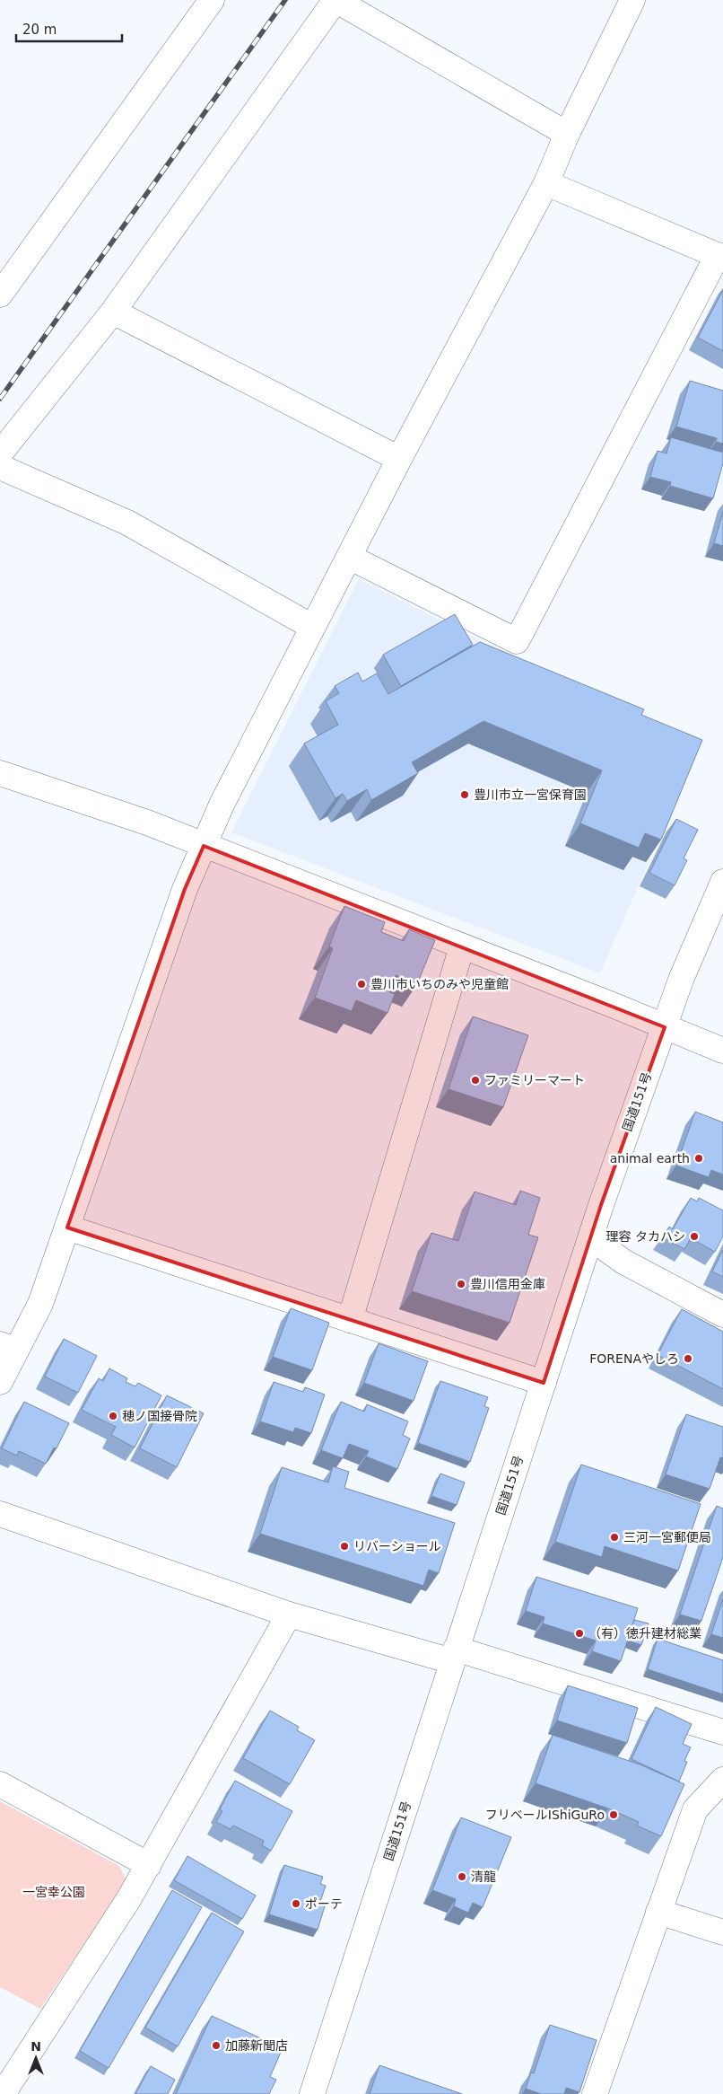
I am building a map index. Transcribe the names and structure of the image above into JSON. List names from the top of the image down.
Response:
{
  "streets": {
    "main road": ["国道151号"]
  },
  "parks": ["一宮幸公園"],
  "places": [
    "豊川市立一宮保育園",
    "豊川市いちのみや児童館",
    "ファミリーマート",
    "animal earth",
    "理容 タカハシ",
    "豊川信用金庫",
    "FORENAやしろ",
    "穂ノ国接骨院",
    "三河一宮郵便局",
    "リバーショール",
    "（有）徳升建材総業",
    "フリベールIShiGuRo",
    "清龍",
    "ポーテ",
    "加藤新聞店"
  ],
  "scale_bar": "20 m",
  "north": "top"
}
